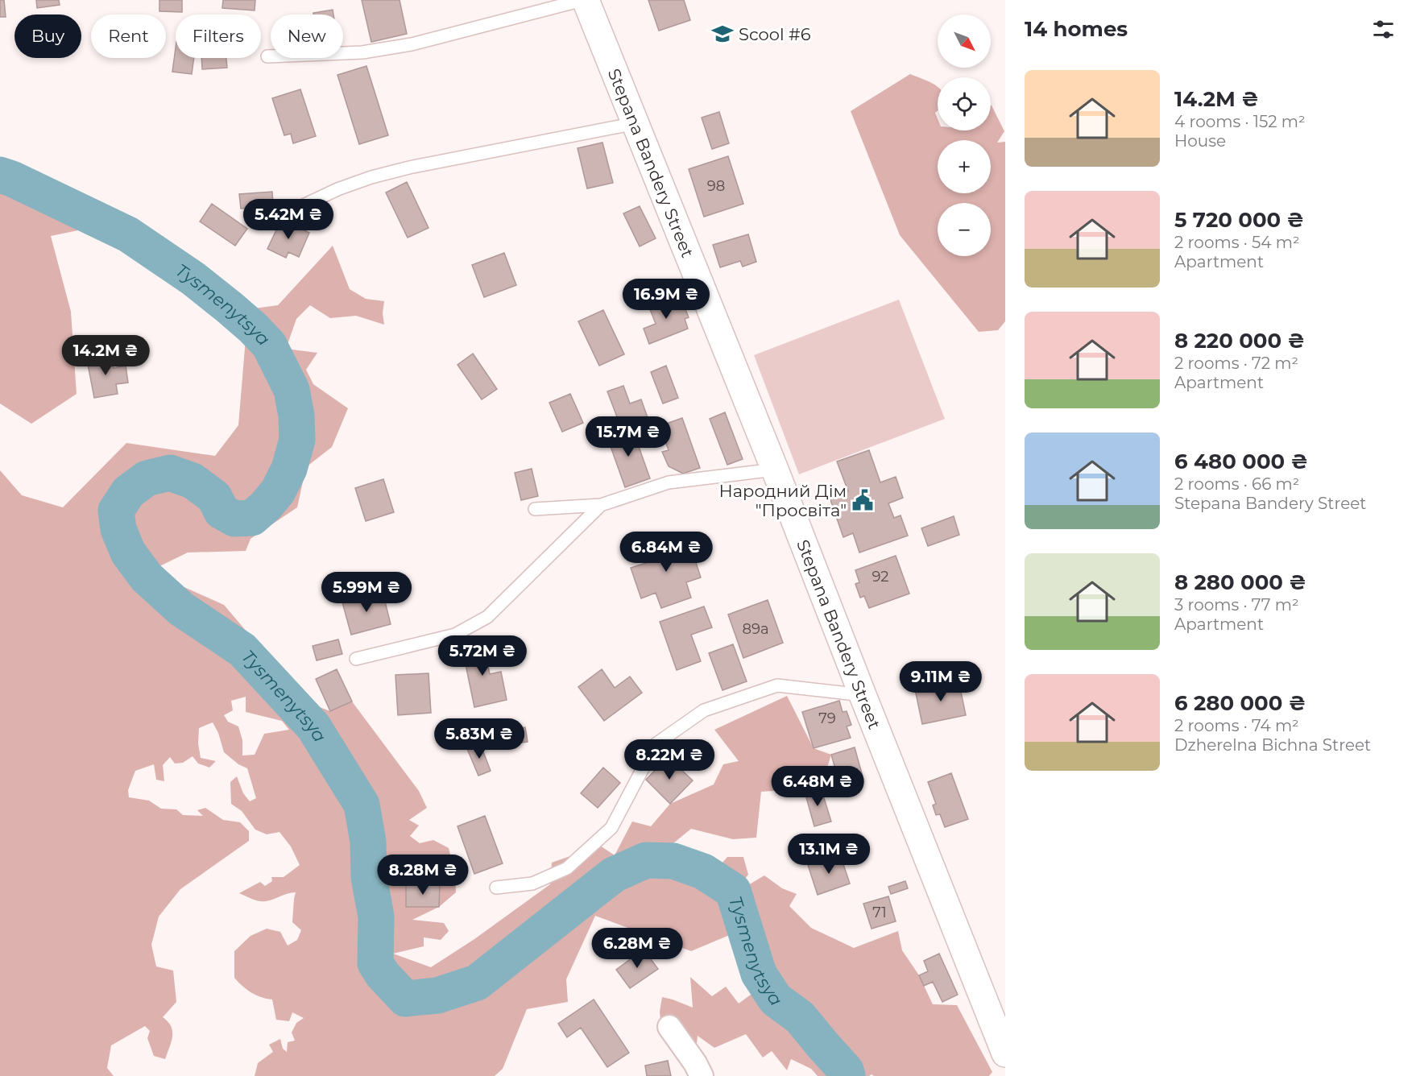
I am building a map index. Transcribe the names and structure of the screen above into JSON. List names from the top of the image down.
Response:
{
  "streets": {
    "main road": ["Stepana Bandery Street"]
  },
  "water": ["Tysmenytsya"],
  "places": {
    "school or university": ["Scool #6"],
    "public building": ["Народний Дім \"Просвіта\""]
  },
  "house_numbers": [
    "98",
    "92",
    "89а",
    "79",
    "71"
  ],
  "north": "bottom right",
  "page": {
    "heading": "14 homes",
    "map_buttons": ["+", "−"],
    "chip": [
      "Buy",
      "Rent",
      "Filters",
      "New"
    ],
    "list": [
      {
        "name": "14.2M ₴",
        "note": "4 rooms · 152 m² · House"
      },
      {
        "name": "5 720 000 ₴",
        "note": "2 rooms · 54 m² · Apartment"
      },
      {
        "name": "8 220 000 ₴",
        "note": "2 rooms · 72 m² · Apartment"
      },
      {
        "name": "6 480 000 ₴",
        "note": "2 rooms · 66 m² · Stepana Bandery Street"
      },
      {
        "name": "8 280 000 ₴",
        "note": "3 rooms · 77 m² · Apartment"
      },
      {
        "name": "6 280 000 ₴",
        "note": "2 rooms · 74 m² · Dzherelna Bichna Street"
      }
    ],
    "price": [
      "5.42M ₴",
      "16.9M ₴",
      "14.2M ₴",
      "15.7M ₴",
      "6.84M ₴",
      "5.99M ₴",
      "5.72M ₴",
      "9.11M ₴",
      "5.83M ₴",
      "8.22M ₴",
      "6.48M ₴",
      "13.1M ₴",
      "8.28M ₴",
      "6.28M ₴"
    ]
  }
}
